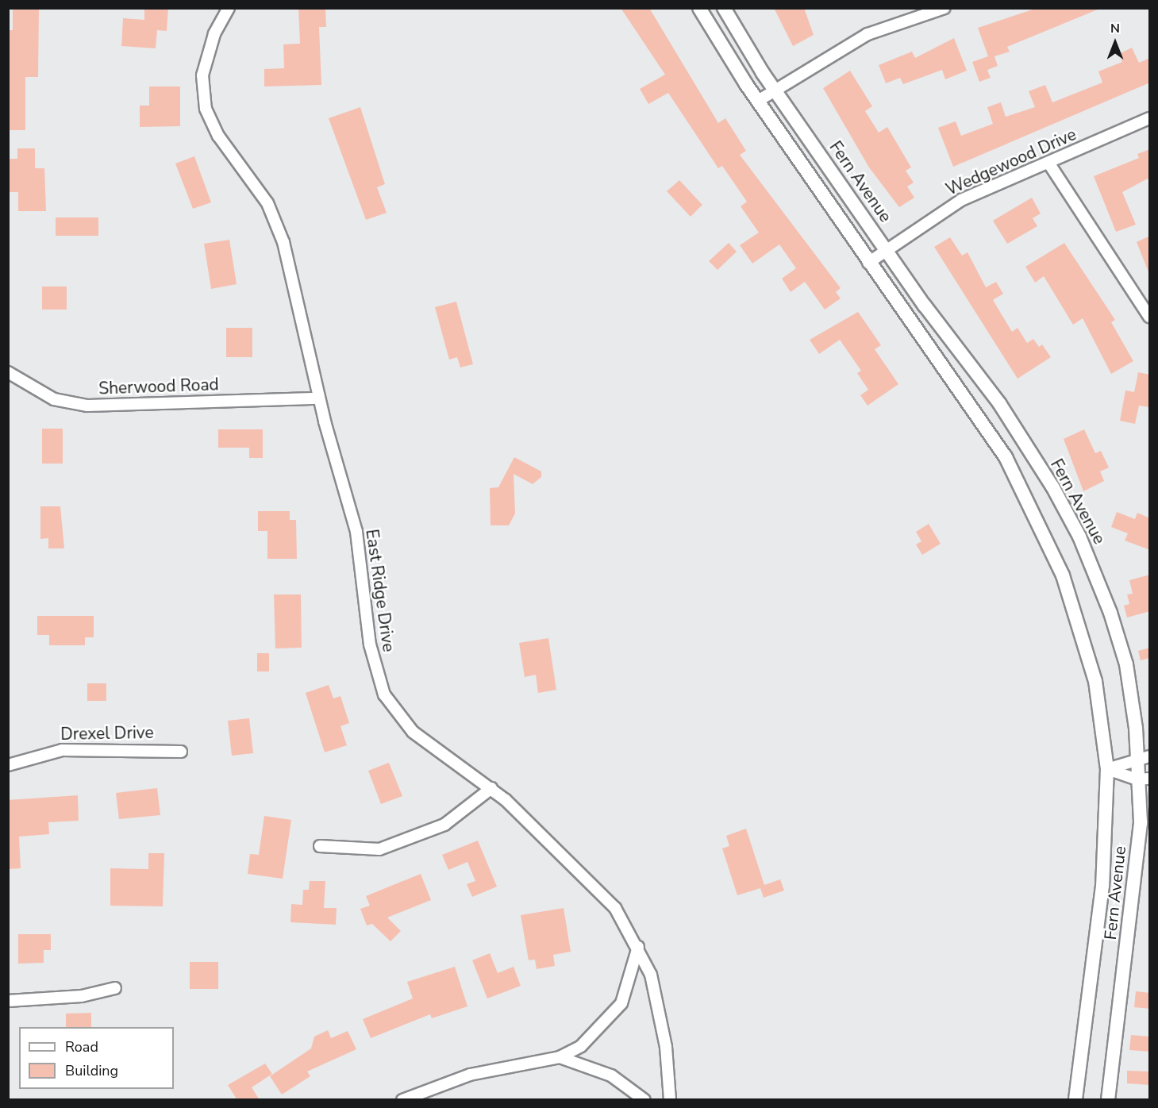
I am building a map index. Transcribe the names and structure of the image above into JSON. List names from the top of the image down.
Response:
{
  "streets": {
    "street": [
      "Wedgewood Drive",
      "Fern Avenue",
      "Sherwood Road",
      "East Ridge Drive",
      "Drexel Drive"
    ]
  },
  "crossings": [
    ["Wedgewood Drive", "Fern Avenue"],
    ["Sherwood Road", "East Ridge Drive"]
  ],
  "legend": ["Road", "Building"],
  "north": "top"
}
